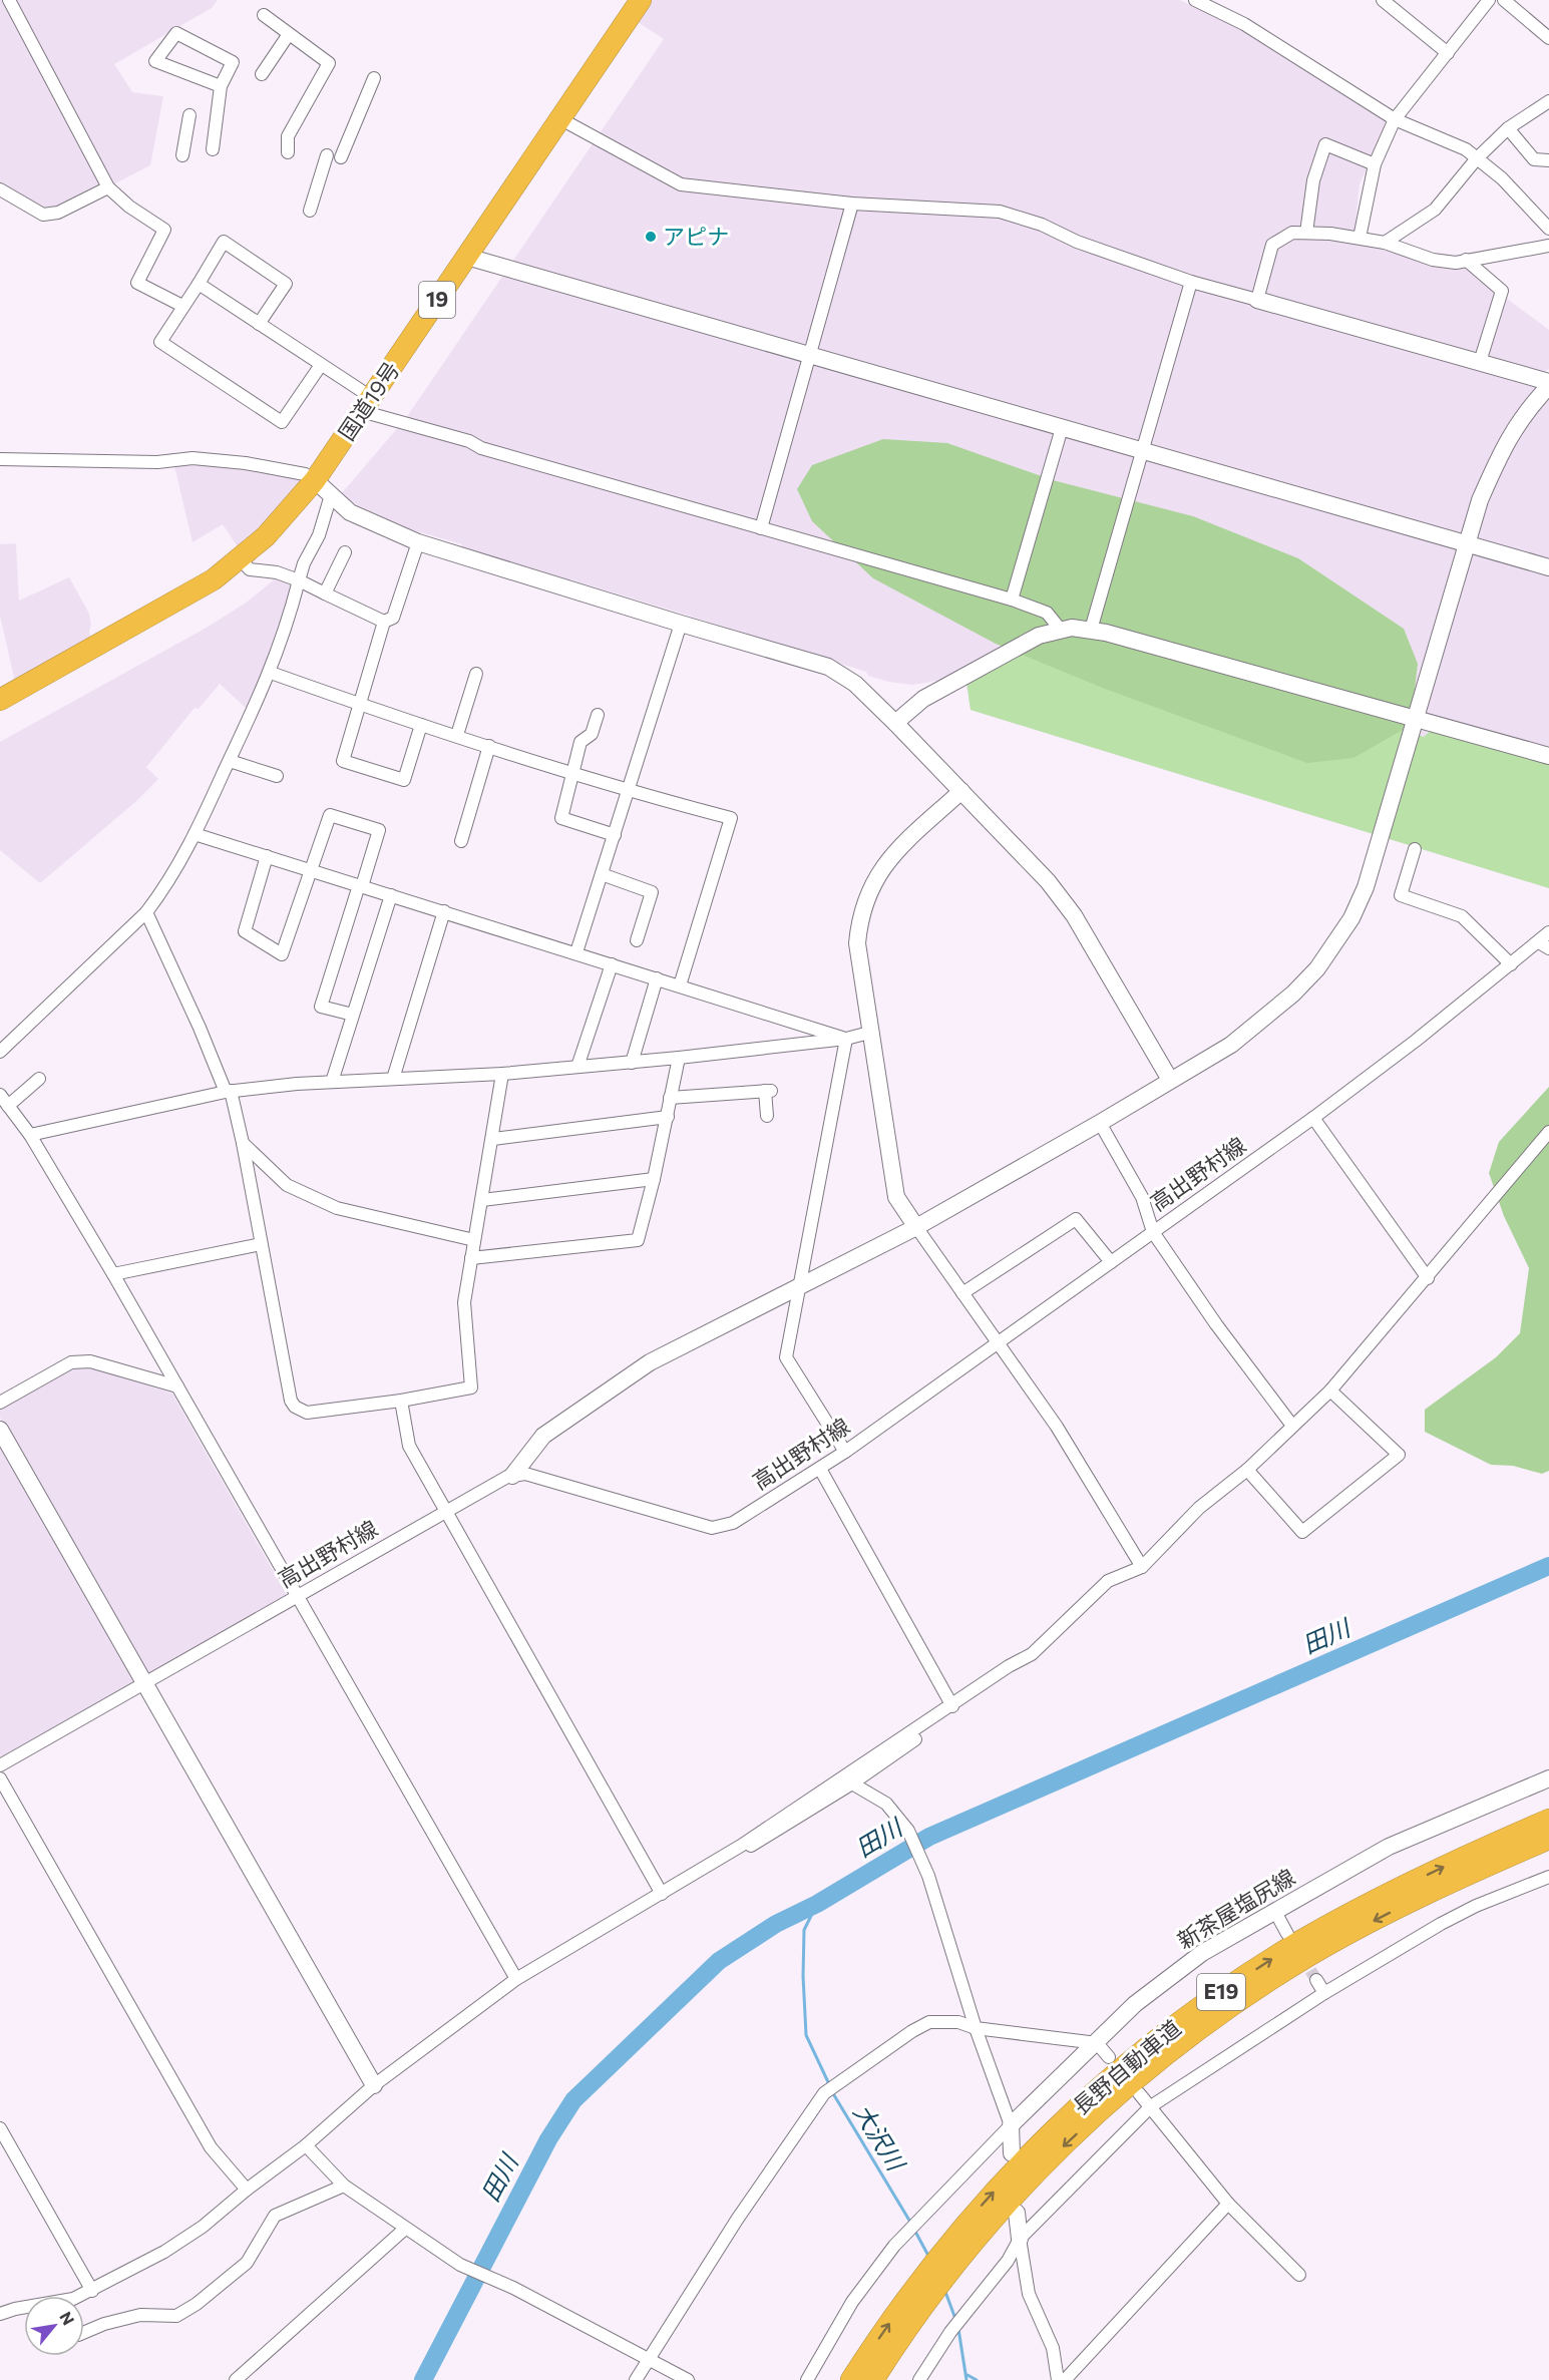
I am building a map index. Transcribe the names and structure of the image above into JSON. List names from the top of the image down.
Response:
{
  "streets": {
    "highway": [
      "19",
      "国道19号",
      "E19",
      "長野自動車道"
    ],
    "street": ["高出野村線", "新茶屋塩尻線"]
  },
  "water": ["田川", "大沢川"],
  "places": ["アピナ"],
  "north": "top right"
}
